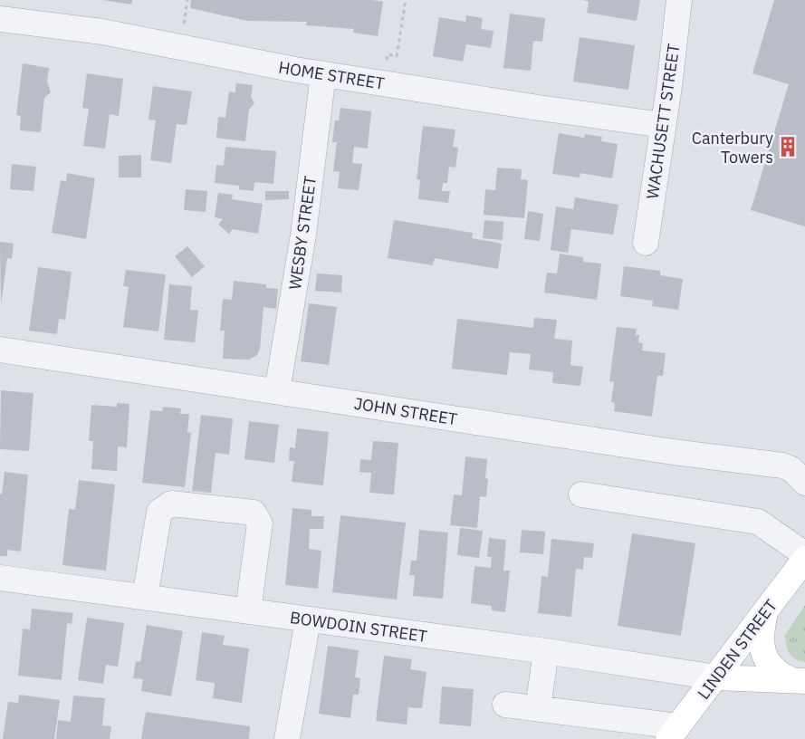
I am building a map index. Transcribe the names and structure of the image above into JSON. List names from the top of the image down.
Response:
{
  "streets": {
    "main road": ["LINDEN STREET"],
    "street": [
      "HOME STREET",
      "WACHUSETT STREET",
      "WESBY STREET",
      "JOHN STREET",
      "BOWDOIN STREET"
    ]
  },
  "crossings": [
    ["HOME STREET", "WACHUSETT STREET"],
    ["HOME STREET", "WESBY STREET"],
    ["WESBY STREET", "JOHN STREET"],
    ["BOWDOIN STREET", "LINDEN STREET"]
  ],
  "places": {
    "building": ["Canterbury Towers"]
  }
}
